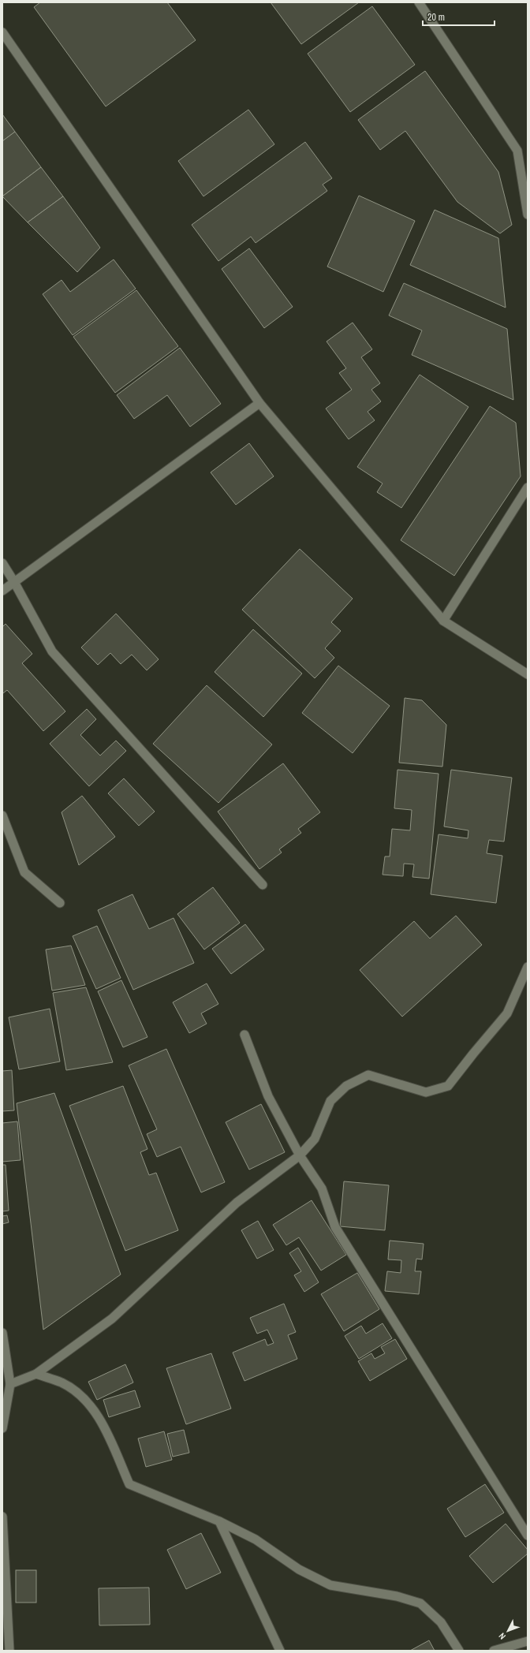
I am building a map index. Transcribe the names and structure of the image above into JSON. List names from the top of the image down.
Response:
{
  "scale_bar": "20 m",
  "north": "bottom left"
}
